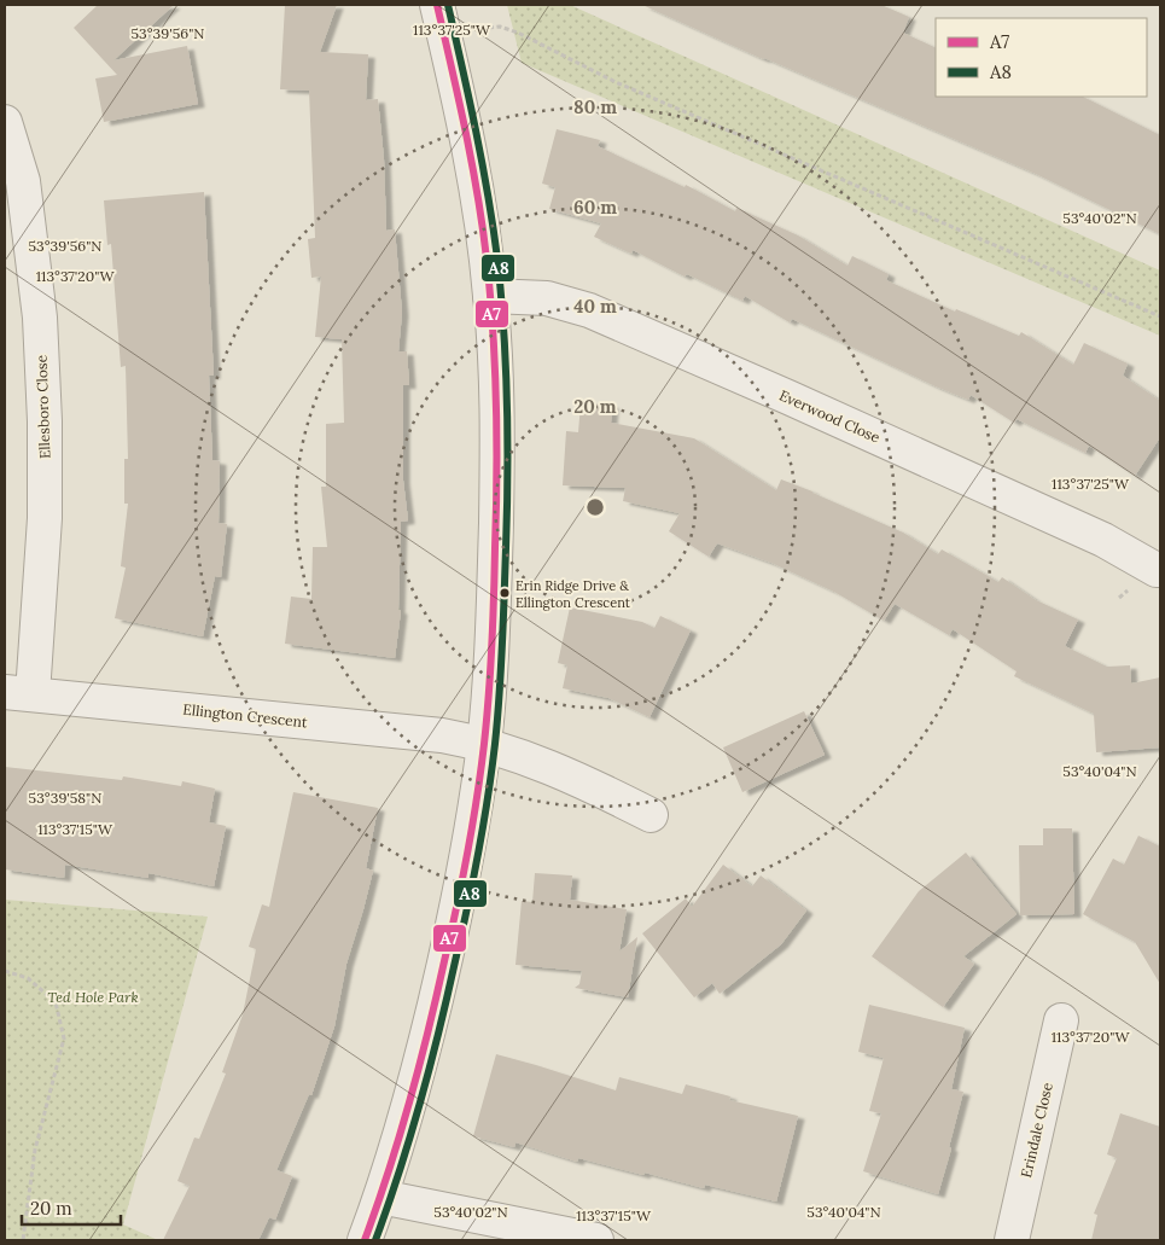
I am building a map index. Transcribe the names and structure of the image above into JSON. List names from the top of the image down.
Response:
{
  "streets": {
    "street": [
      "Ellesboro Close",
      "Everwood Close",
      "Ellington Crescent",
      "Erindale Close"
    ]
  },
  "crossings": [
    ["Ellesboro Close", "Ellington Crescent"]
  ],
  "parks": ["Ted Hole Park"],
  "places": ["Erin Ridge Drive & Ellington Crescent"],
  "lines": ["transit line A7", "transit line A8"],
  "legend": ["A7", "A8"],
  "scale_bar": "20 m",
  "coordinates": [
    "113°37'25\"W",
    "53°39'56\"N",
    "53°40'02\"N",
    "113°37'20\"W",
    "53°40'04\"N",
    "53°39'58\"N",
    "113°37'15\"W"
  ],
  "rings": [
    "80 m",
    "60 m",
    "40 m",
    "20 m"
  ]
}
